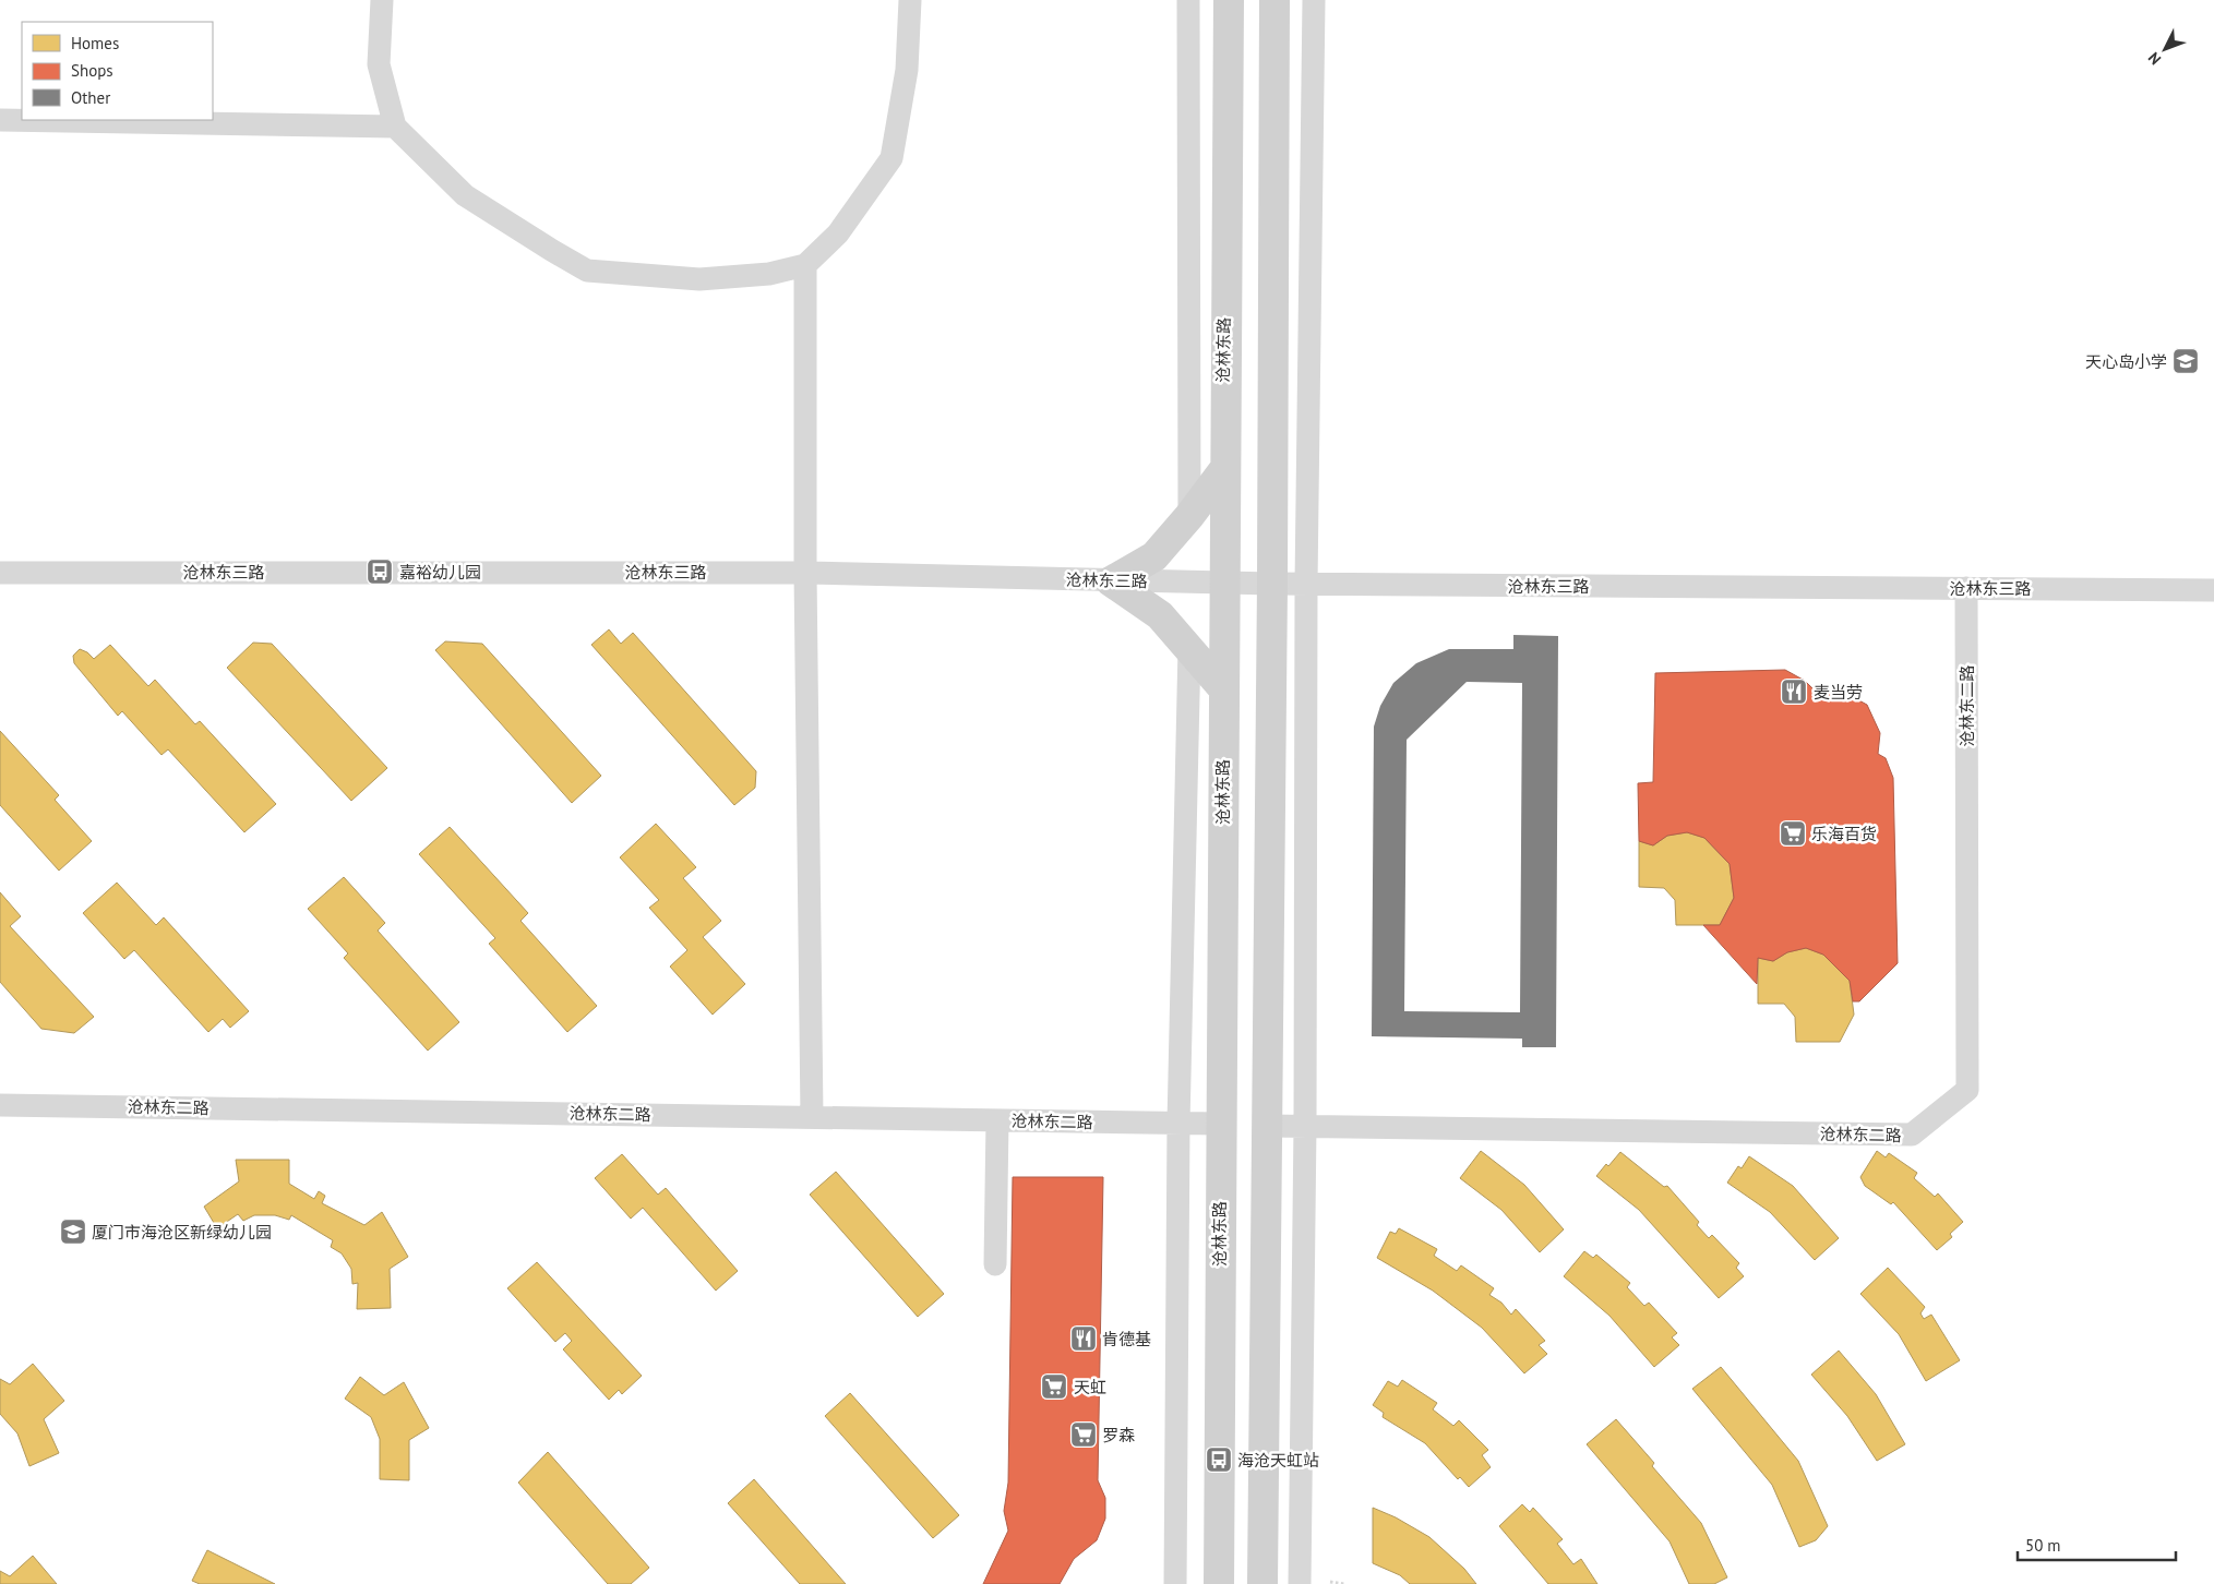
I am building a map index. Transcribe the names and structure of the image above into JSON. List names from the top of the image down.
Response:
{
  "streets": {
    "street": ["沧林东路", "沧林东三路", "沧林东二路"]
  },
  "crossings": [
    ["沧林东路", "沧林东三路"],
    ["沧林东路", "沧林东二路"],
    ["沧林东三路", "沧林东二路"]
  ],
  "places": {
    "school or university": ["天心岛小学", "厦门市海沧区新绿幼儿园"],
    "bus stop": ["嘉裕幼儿园", "海沧天虹站"],
    "restaurant": ["麦当劳", "肯德基"],
    "supermarket": ["乐海百货", "天虹", "罗森"]
  },
  "legend": ["Homes", "Shops", "Other"],
  "scale_bar": "50 m",
  "north": "bottom left"
}
